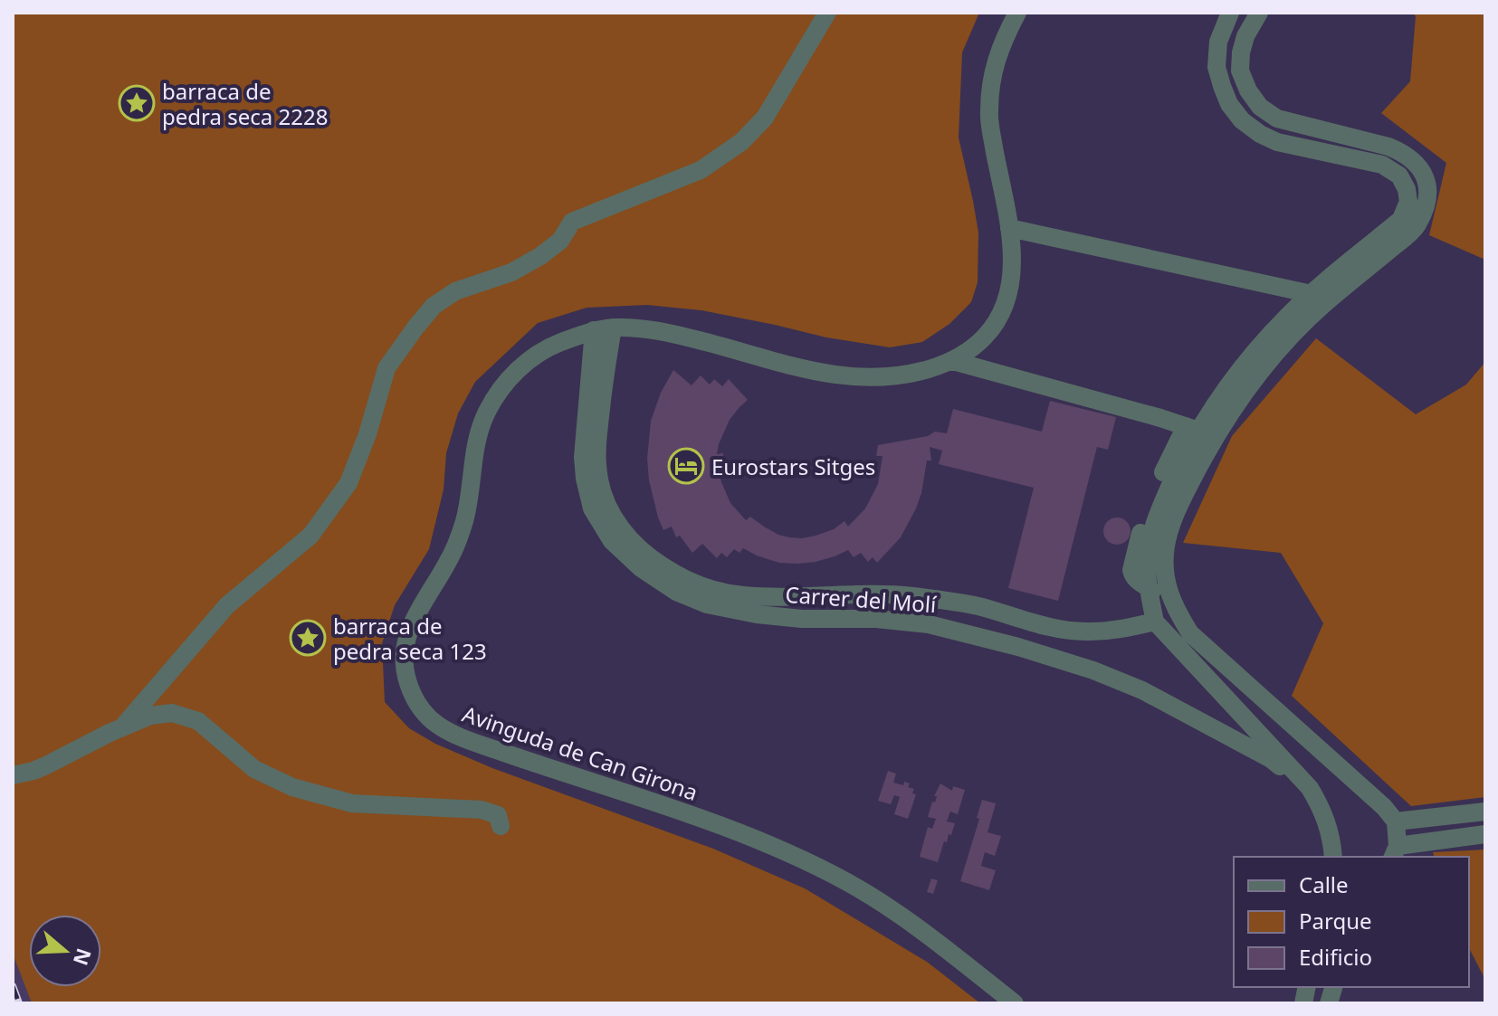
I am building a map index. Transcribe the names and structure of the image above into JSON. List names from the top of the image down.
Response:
{
  "streets": {
    "street": ["Carrer del Molí", "Avinguda de Can Girona"]
  },
  "crossings": [
    ["Carrer del Molí", "Avinguda de Can Girona"]
  ],
  "places": {
    "place": ["barraca de pedra seca 2228", "barraca de pedra seca 123"],
    "hotel": ["Eurostars Sitges"]
  },
  "legend": ["Calle", "Parque", "Edificio"],
  "north": "right"
}
